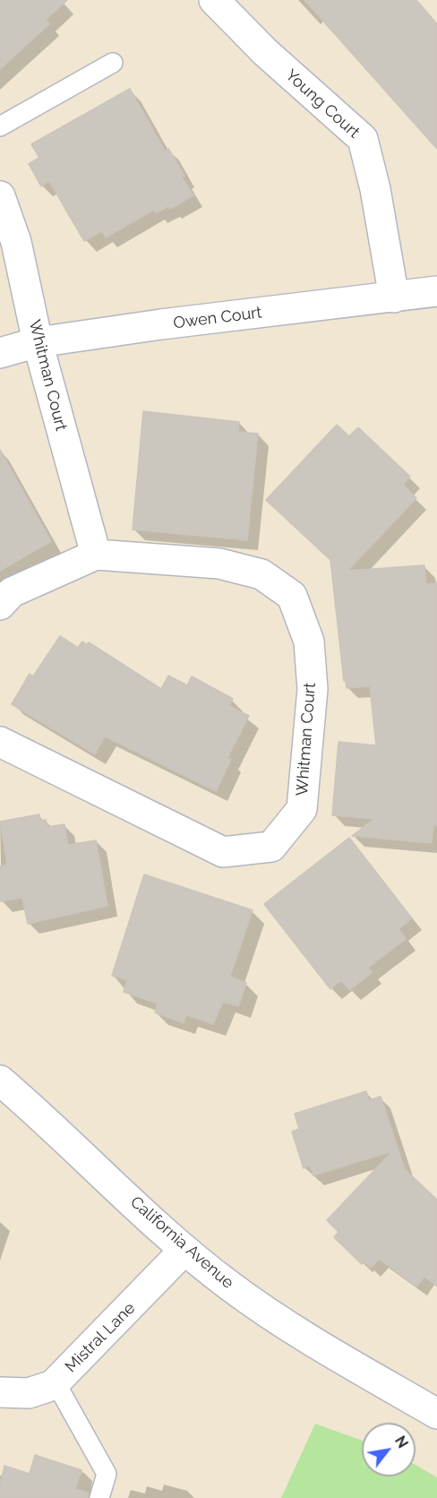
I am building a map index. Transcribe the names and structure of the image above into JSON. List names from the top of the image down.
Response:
{
  "streets": {
    "street": [
      "Young Court",
      "Owen Court",
      "Whitman Court",
      "California Avenue",
      "Mistral Lane"
    ]
  },
  "crossings": [
    ["Young Court", "Owen Court"],
    ["Owen Court", "Whitman Court"],
    ["California Avenue", "Mistral Lane"]
  ],
  "north": "top right"
}
